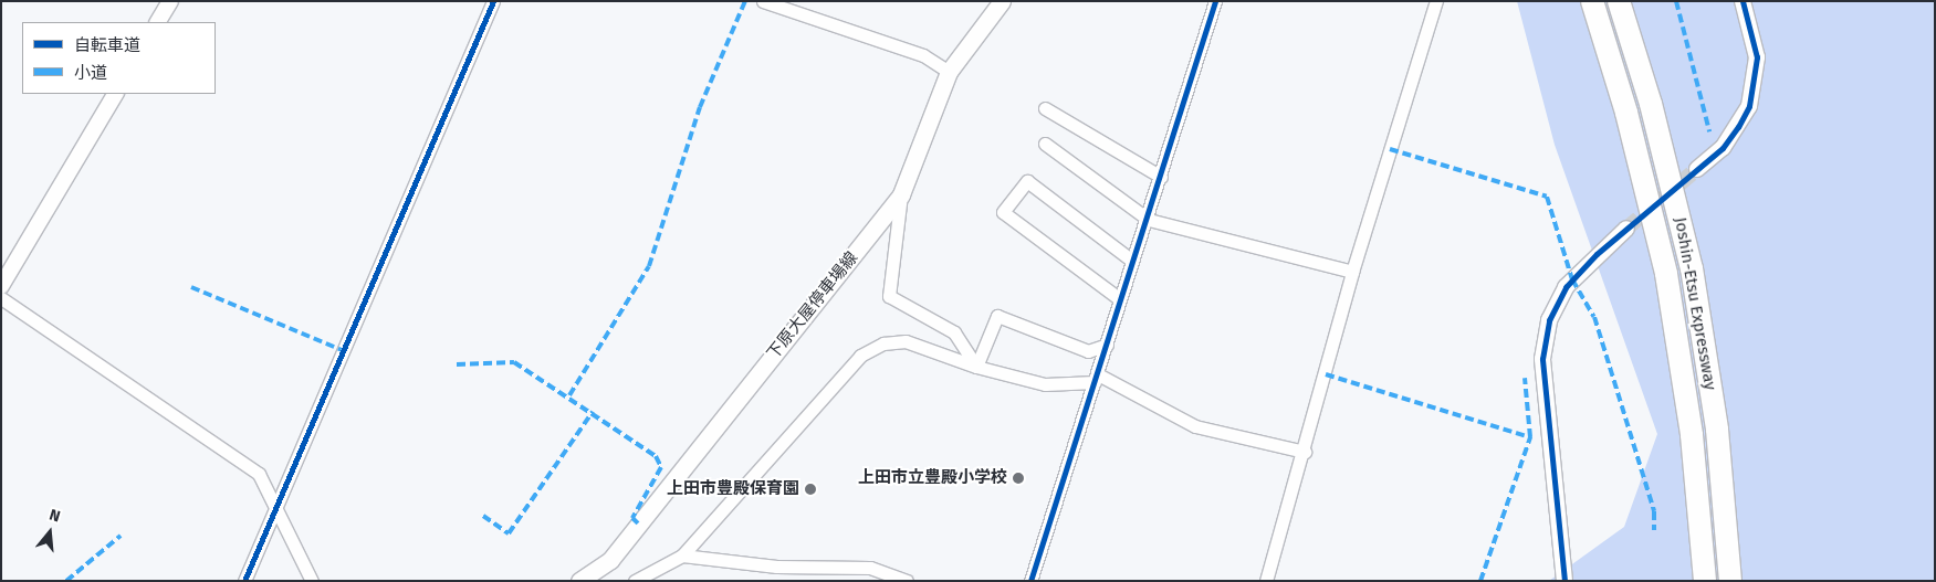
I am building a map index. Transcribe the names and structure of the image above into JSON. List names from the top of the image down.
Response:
{
  "streets": {
    "highway": ["Joshin-Etsu Expressway"],
    "main road": ["下原大屋停車場線"]
  },
  "places": ["上田市立豊殿小学校", "上田市豊殿保育園"],
  "legend": ["自転車道", "小道"],
  "north": "top"
}
